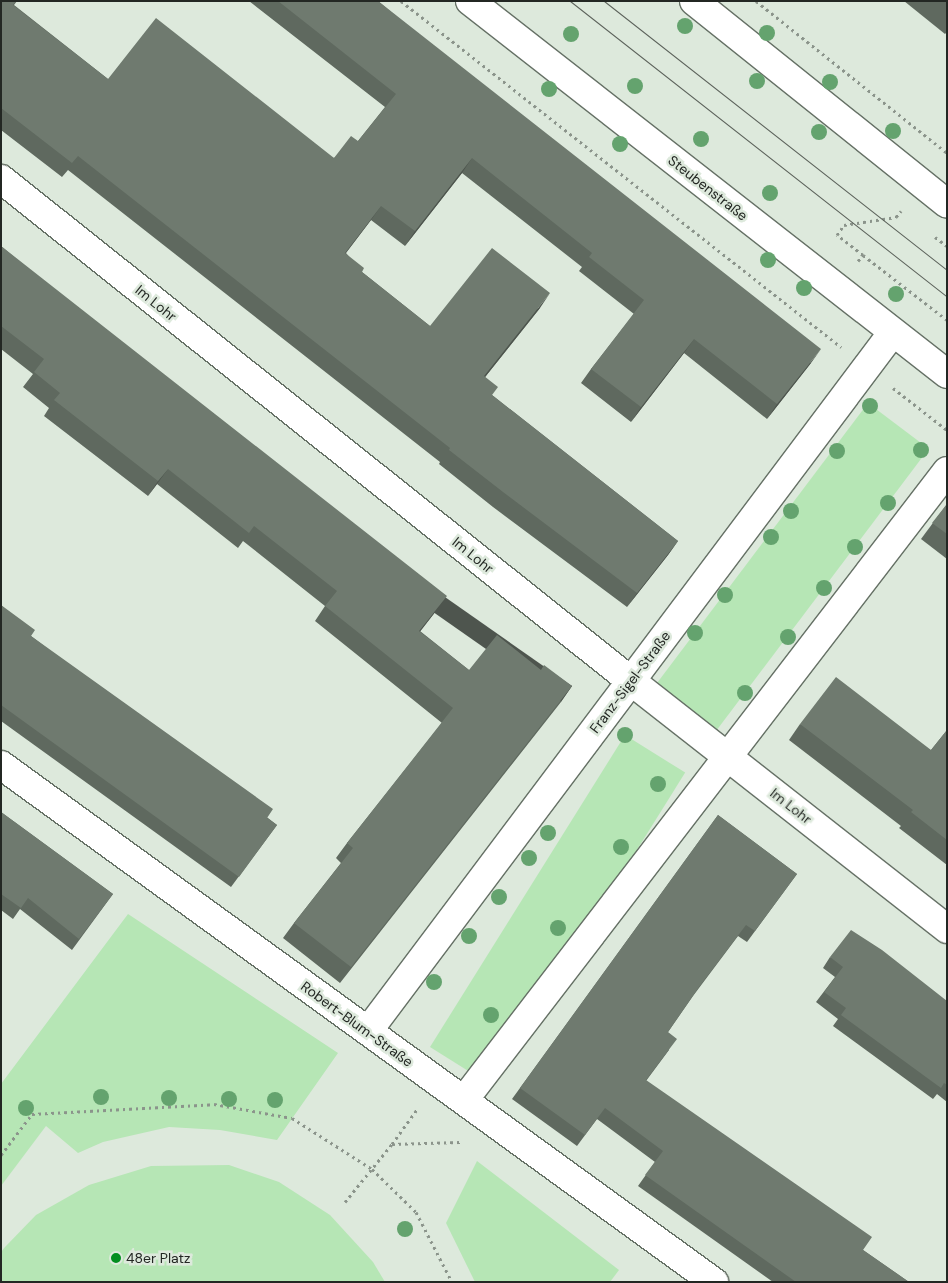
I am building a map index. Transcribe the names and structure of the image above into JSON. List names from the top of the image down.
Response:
{
  "streets": {
    "street": [
      "Steubenstraße",
      "Im Lohr",
      "Franz-Sigel-Straße",
      "Robert-Blum-Straße"
    ]
  },
  "crossings": [
    ["Steubenstraße", "Franz-Sigel-Straße"],
    ["Im Lohr", "Franz-Sigel-Straße"],
    ["Franz-Sigel-Straße", "Robert-Blum-Straße"]
  ],
  "places": ["48er Platz"]
}
